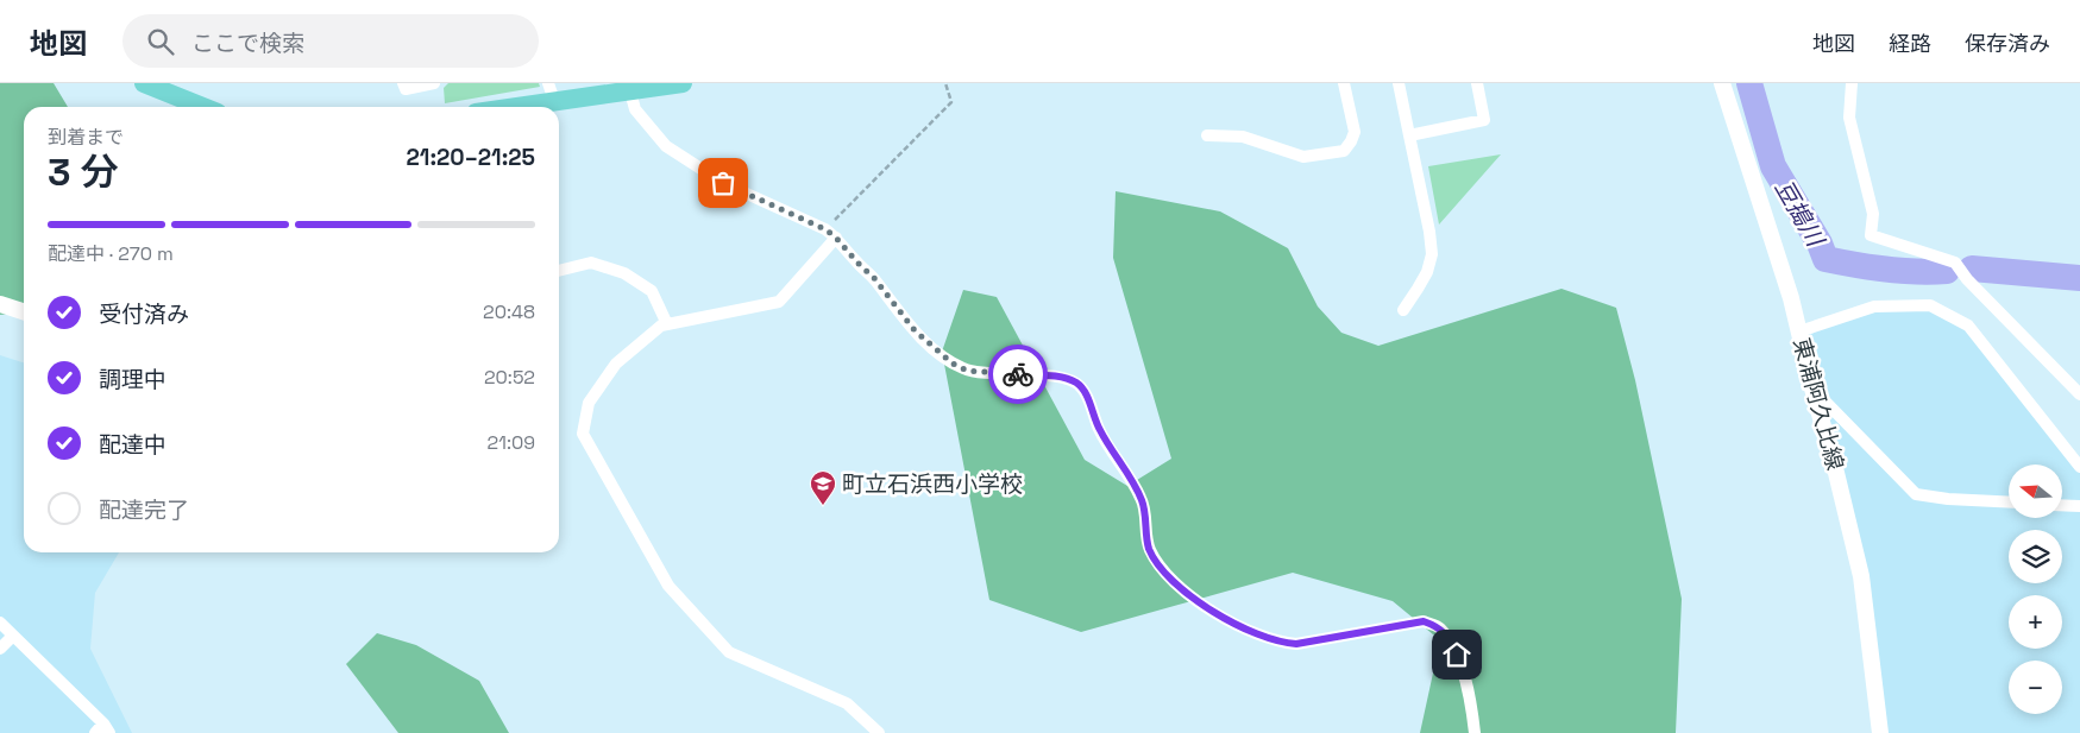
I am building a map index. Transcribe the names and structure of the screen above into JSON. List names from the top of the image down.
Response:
{
  "streets": {
    "main road": ["東浦阿久比線"]
  },
  "water": ["豆搗川"],
  "places": {
    "school or university": ["町立石浜西小学校"]
  },
  "north": "left",
  "page": {
    "header": "地図",
    "search": "ここで検索",
    "nav": ["地図", "経路", "保存済み"],
    "heading": ["3 分", "到着まで", "21:20–21:25"],
    "bar": "配達中 · 270 m",
    "list": [
      ["受付済み", "20:48"],
      ["調理中", "20:52"],
      ["配達中", "21:09"],
      "配達完了"
    ],
    "map_buttons": ["+", "−"]
  }
}
